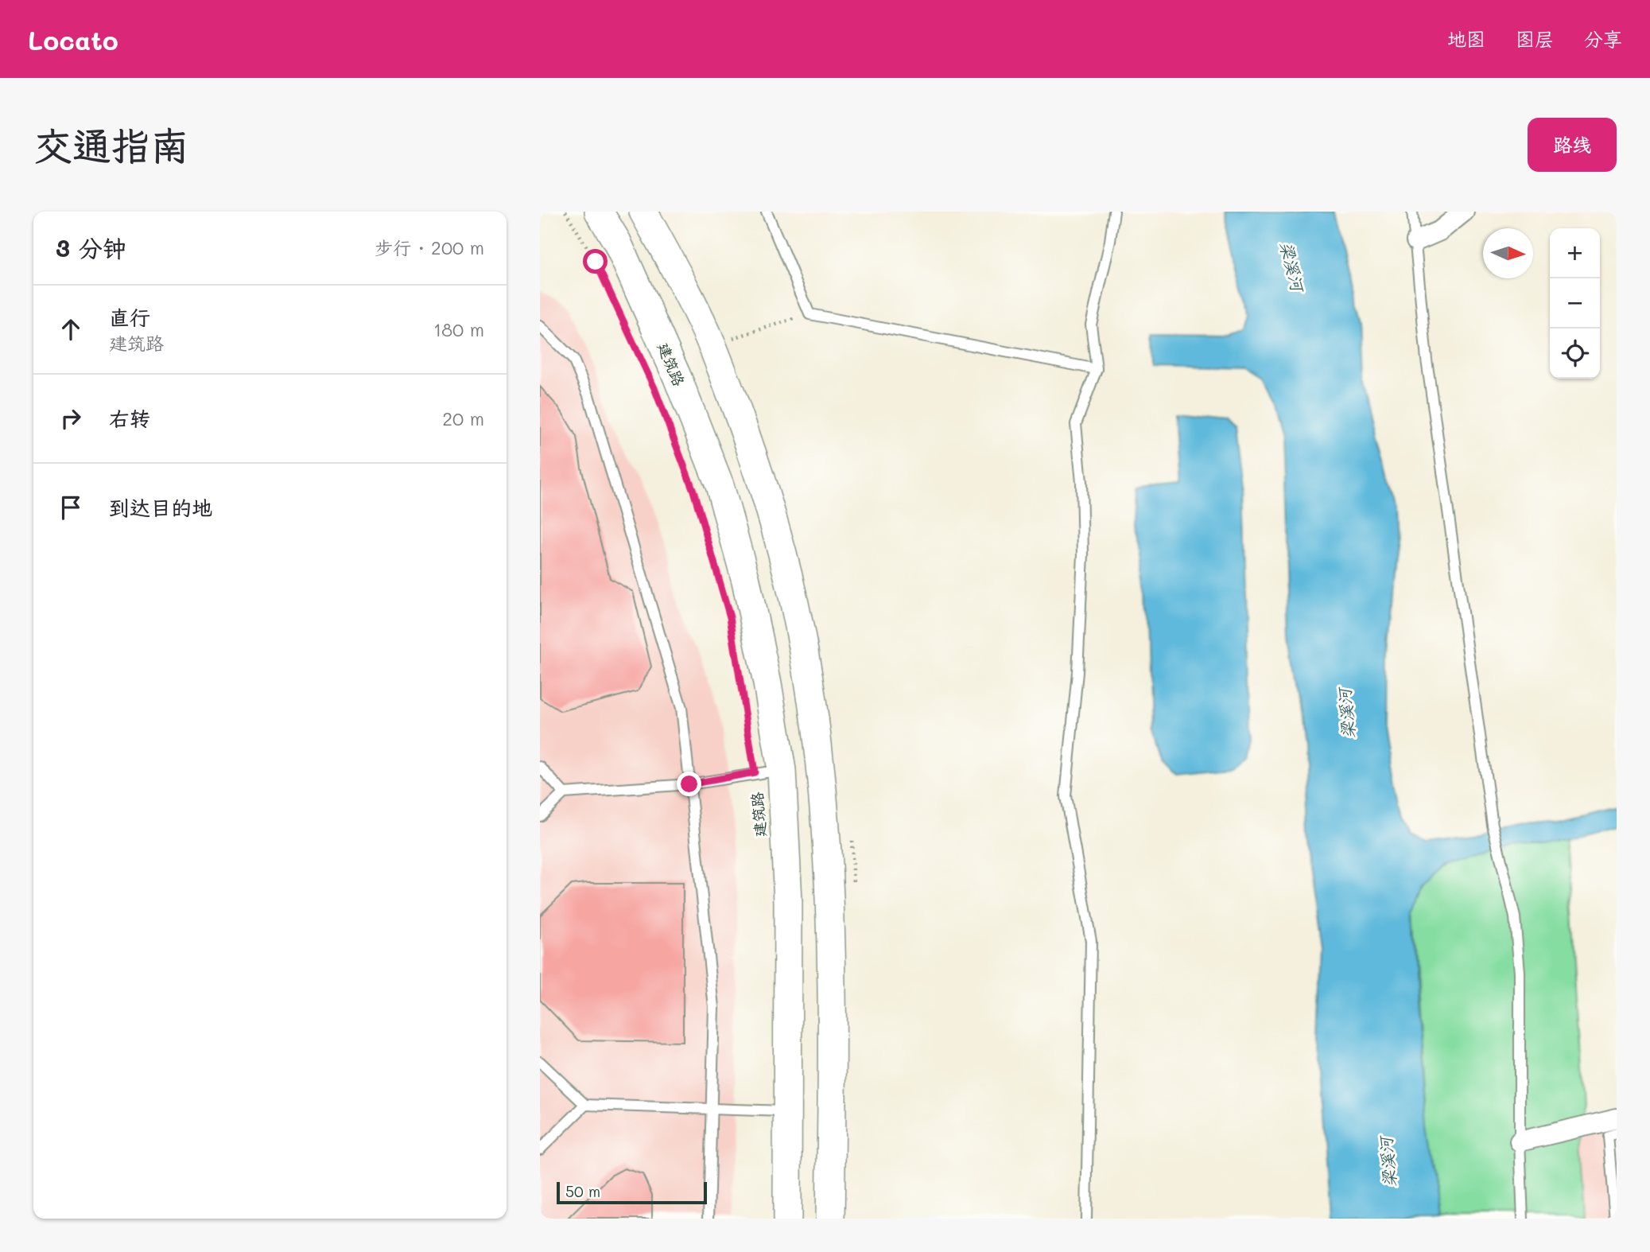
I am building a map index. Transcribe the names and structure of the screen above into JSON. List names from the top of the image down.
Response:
{
  "streets": {
    "main road": ["建筑路"]
  },
  "water": ["梁溪河"],
  "scale_bar": "50 m",
  "north": "right",
  "page": {
    "header": "Locato",
    "nav": ["地图", "图层", "分享"],
    "buttons": "路线",
    "title": "交通指南",
    "heading": ["3 分钟", "步行 · 200 m"],
    "map_buttons": ["+", "−"],
    "list": [
      ["直行", "建筑路", "180 m"],
      ["右转", "20 m"],
      "到达目的地"
    ],
    "scale": "50 m"
  }
}
